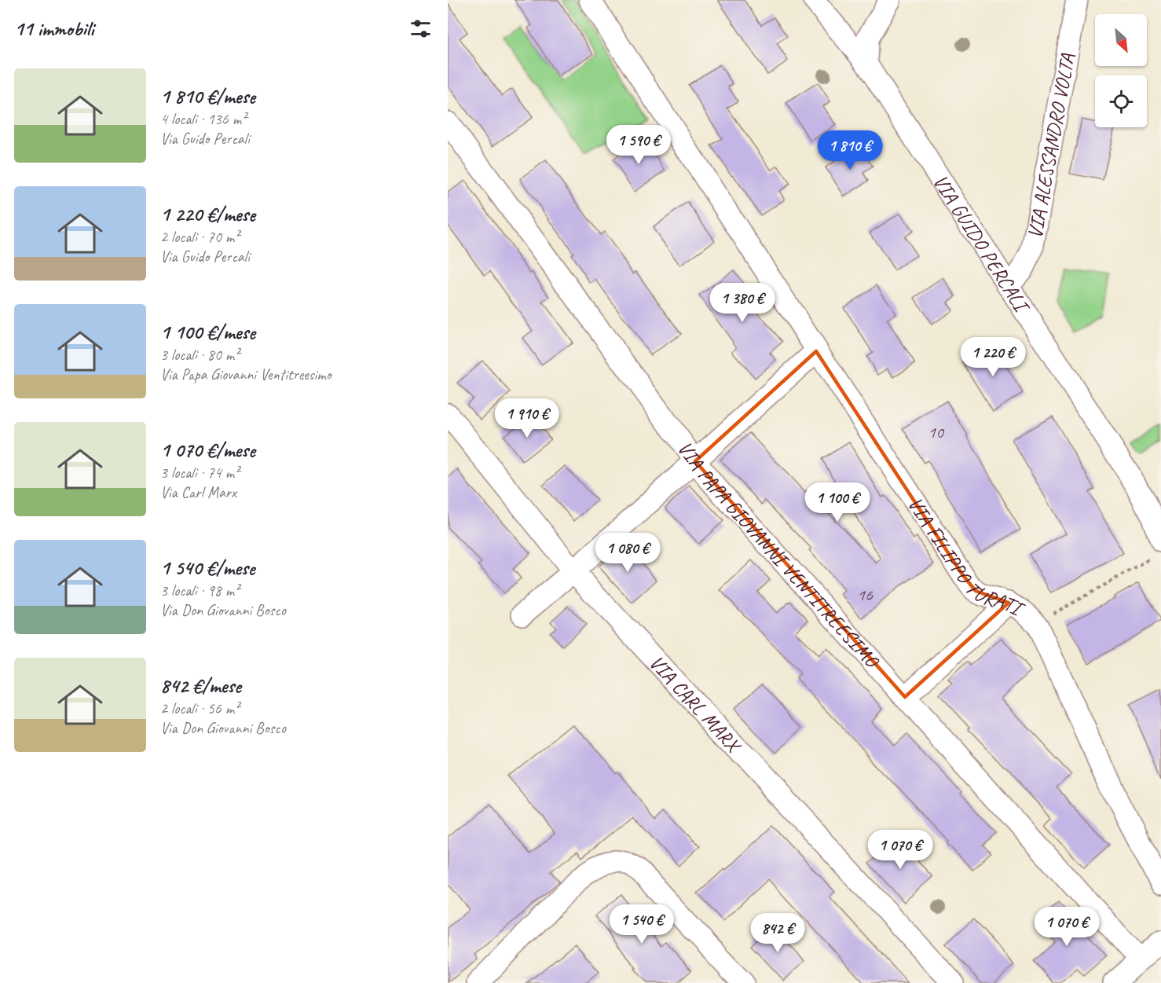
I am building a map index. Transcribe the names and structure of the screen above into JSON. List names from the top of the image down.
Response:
{
  "streets": {
    "street": [
      "VIA ALESSANDRO VOLTA",
      "VIA GUIDO PERCALI",
      "VIA FILIPPO TURATI",
      "VIA PAPA GIOVANNI VENTITREESIMO",
      "VIA CARL MARX"
    ]
  },
  "crossings": [
    ["VIA ALESSANDRO VOLTA", "VIA GUIDO PERCALI"]
  ],
  "house_numbers": ["10", "16"],
  "north": "bottom right",
  "page": {
    "heading": "11 immobili",
    "list": [
      {
        "name": "1 810 €/mese",
        "note": "4 locali · 136 m² · Via Guido Percali"
      },
      {
        "name": "1 220 €/mese",
        "note": "2 locali · 70 m² · Via Guido Percali"
      },
      {
        "name": "1 100 €/mese",
        "note": "3 locali · 80 m² · Via Papa Giovanni Ventitreesimo"
      },
      {
        "name": "1 070 €/mese",
        "note": "3 locali · 74 m² · Via Carl Marx"
      },
      {
        "name": "1 540 €/mese",
        "note": "3 locali · 98 m² · Via Don Giovanni Bosco"
      },
      {
        "name": "842 €/mese",
        "note": "2 locali · 56 m² · Via Don Giovanni Bosco"
      }
    ],
    "price": [
      "1 590 €",
      "1 810 €",
      "1 380 €",
      "1 220 €",
      "1 910 €",
      "1 100 €",
      "1 080 €",
      "1 070 €",
      "1 540 €",
      "1 070 €",
      "842 €"
    ]
  }
}
